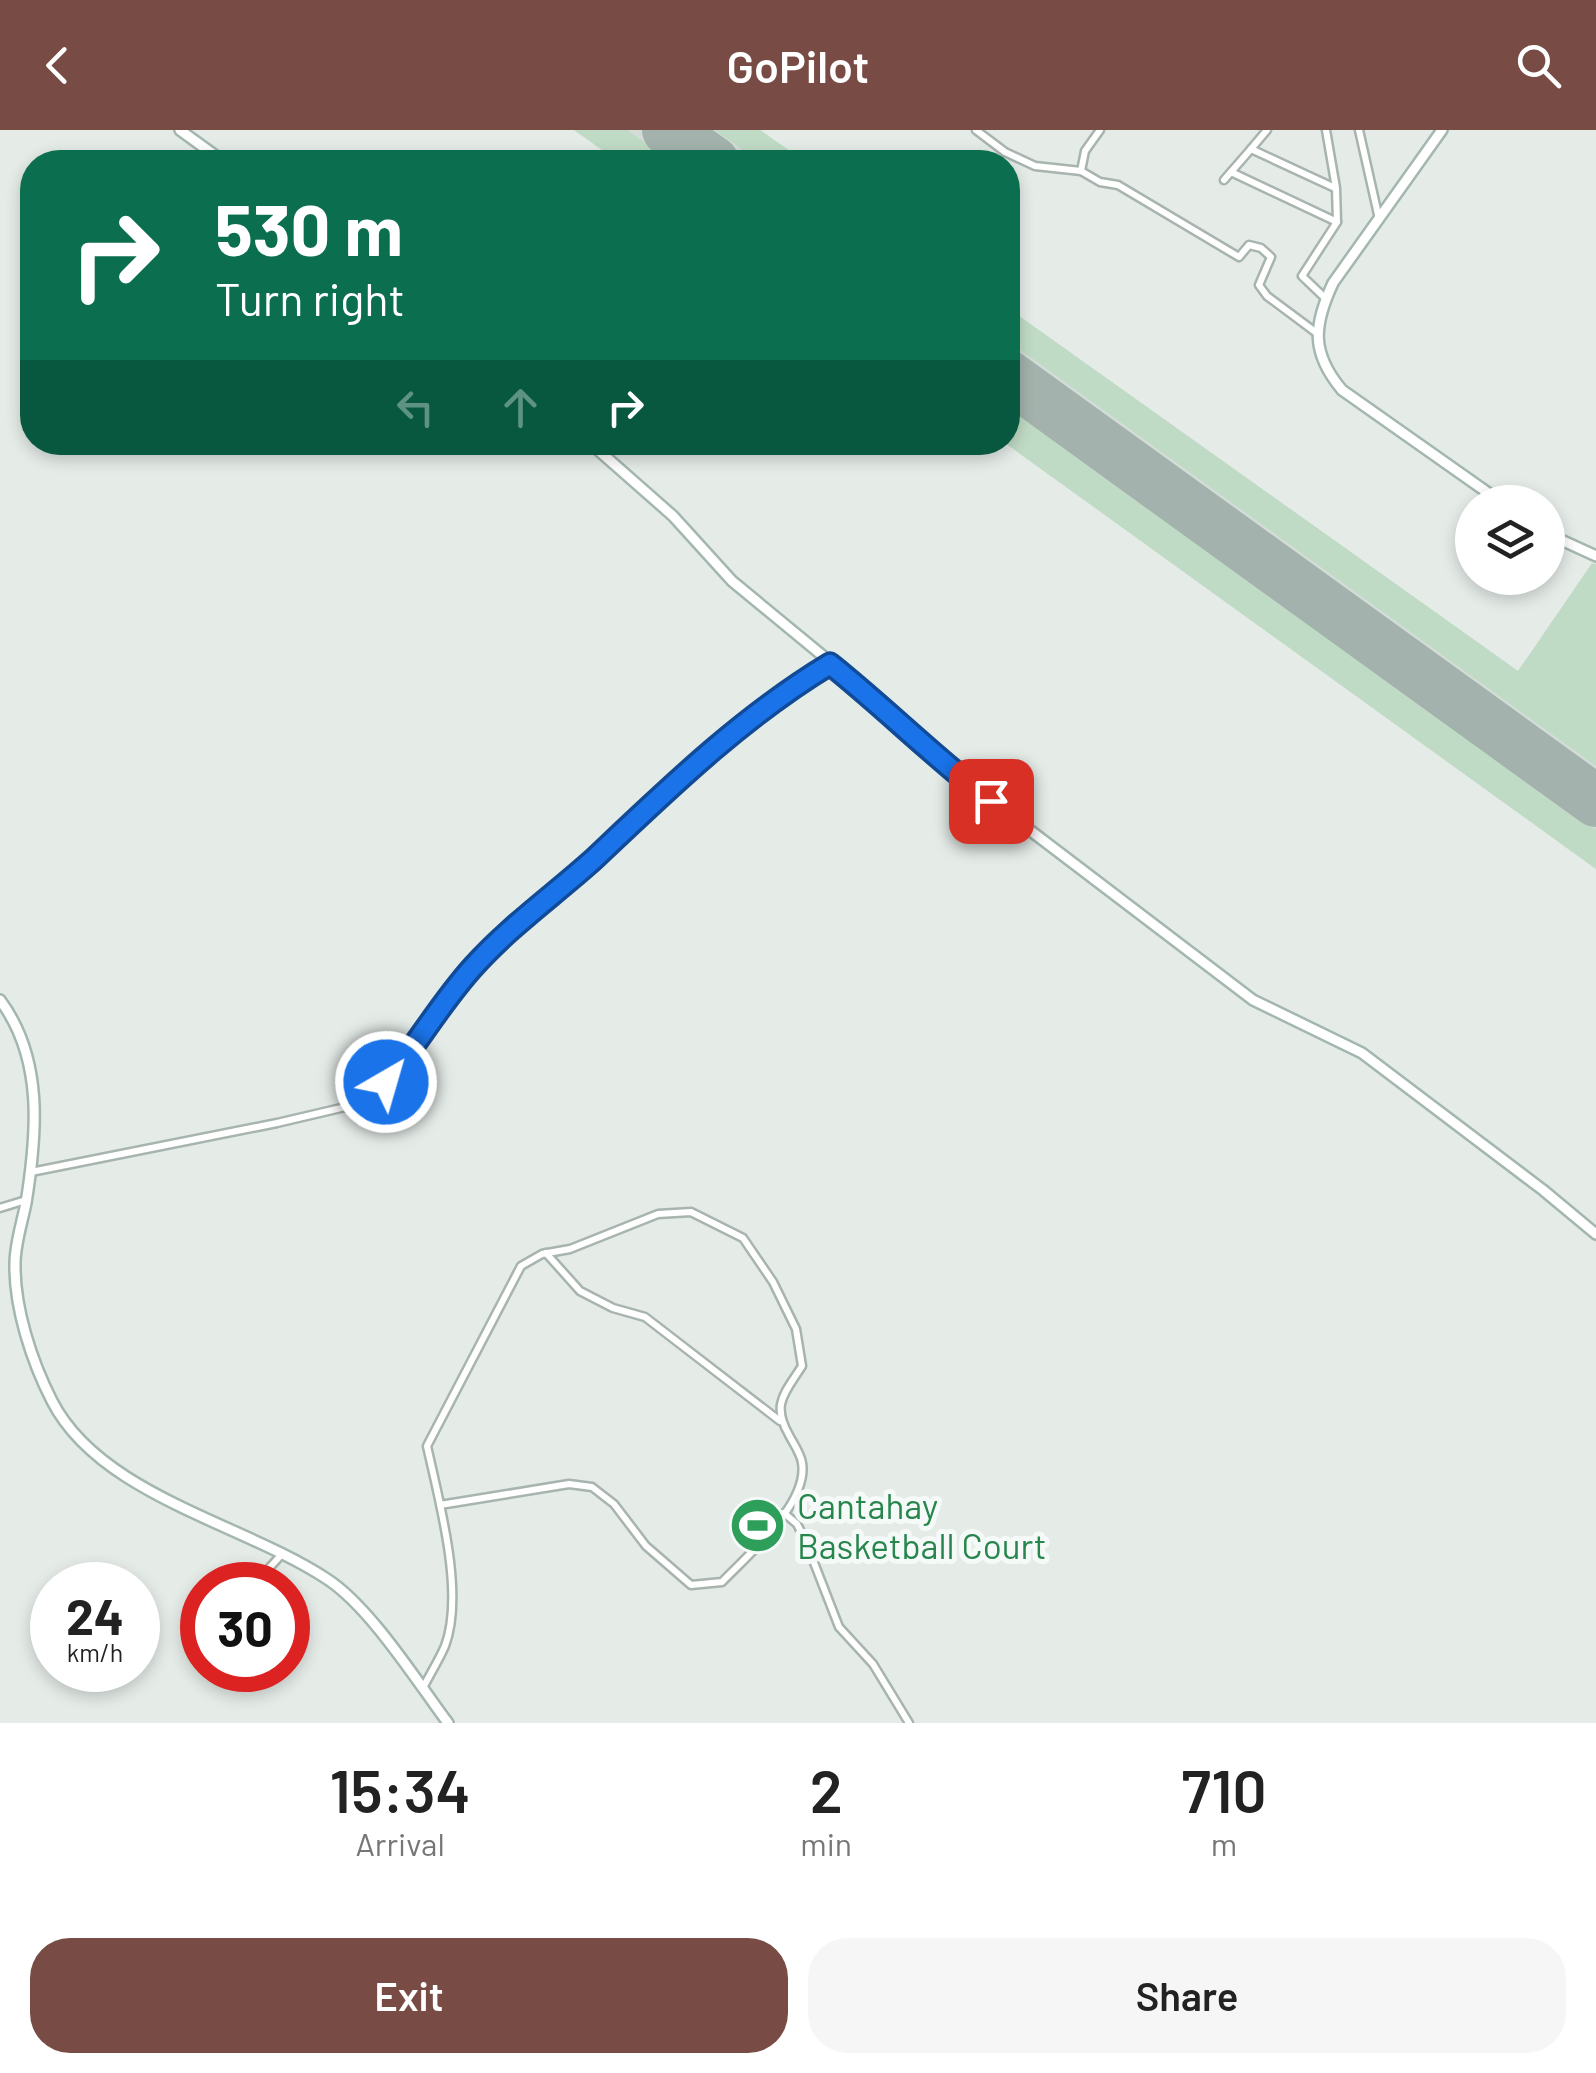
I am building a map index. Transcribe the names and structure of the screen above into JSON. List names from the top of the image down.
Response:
{
  "places": {
    "sports": ["Cantahay Basketball Court"]
  },
  "page": {
    "header": "GoPilot",
    "turn": ["530 m", "Turn right"],
    "speed": "24 km/h",
    "limit": "30",
    "eta": [
      "15:34",
      "Arrival",
      "2",
      "min",
      "710",
      "m"
    ],
    "buttons": ["Exit", "Share"]
  }
}
